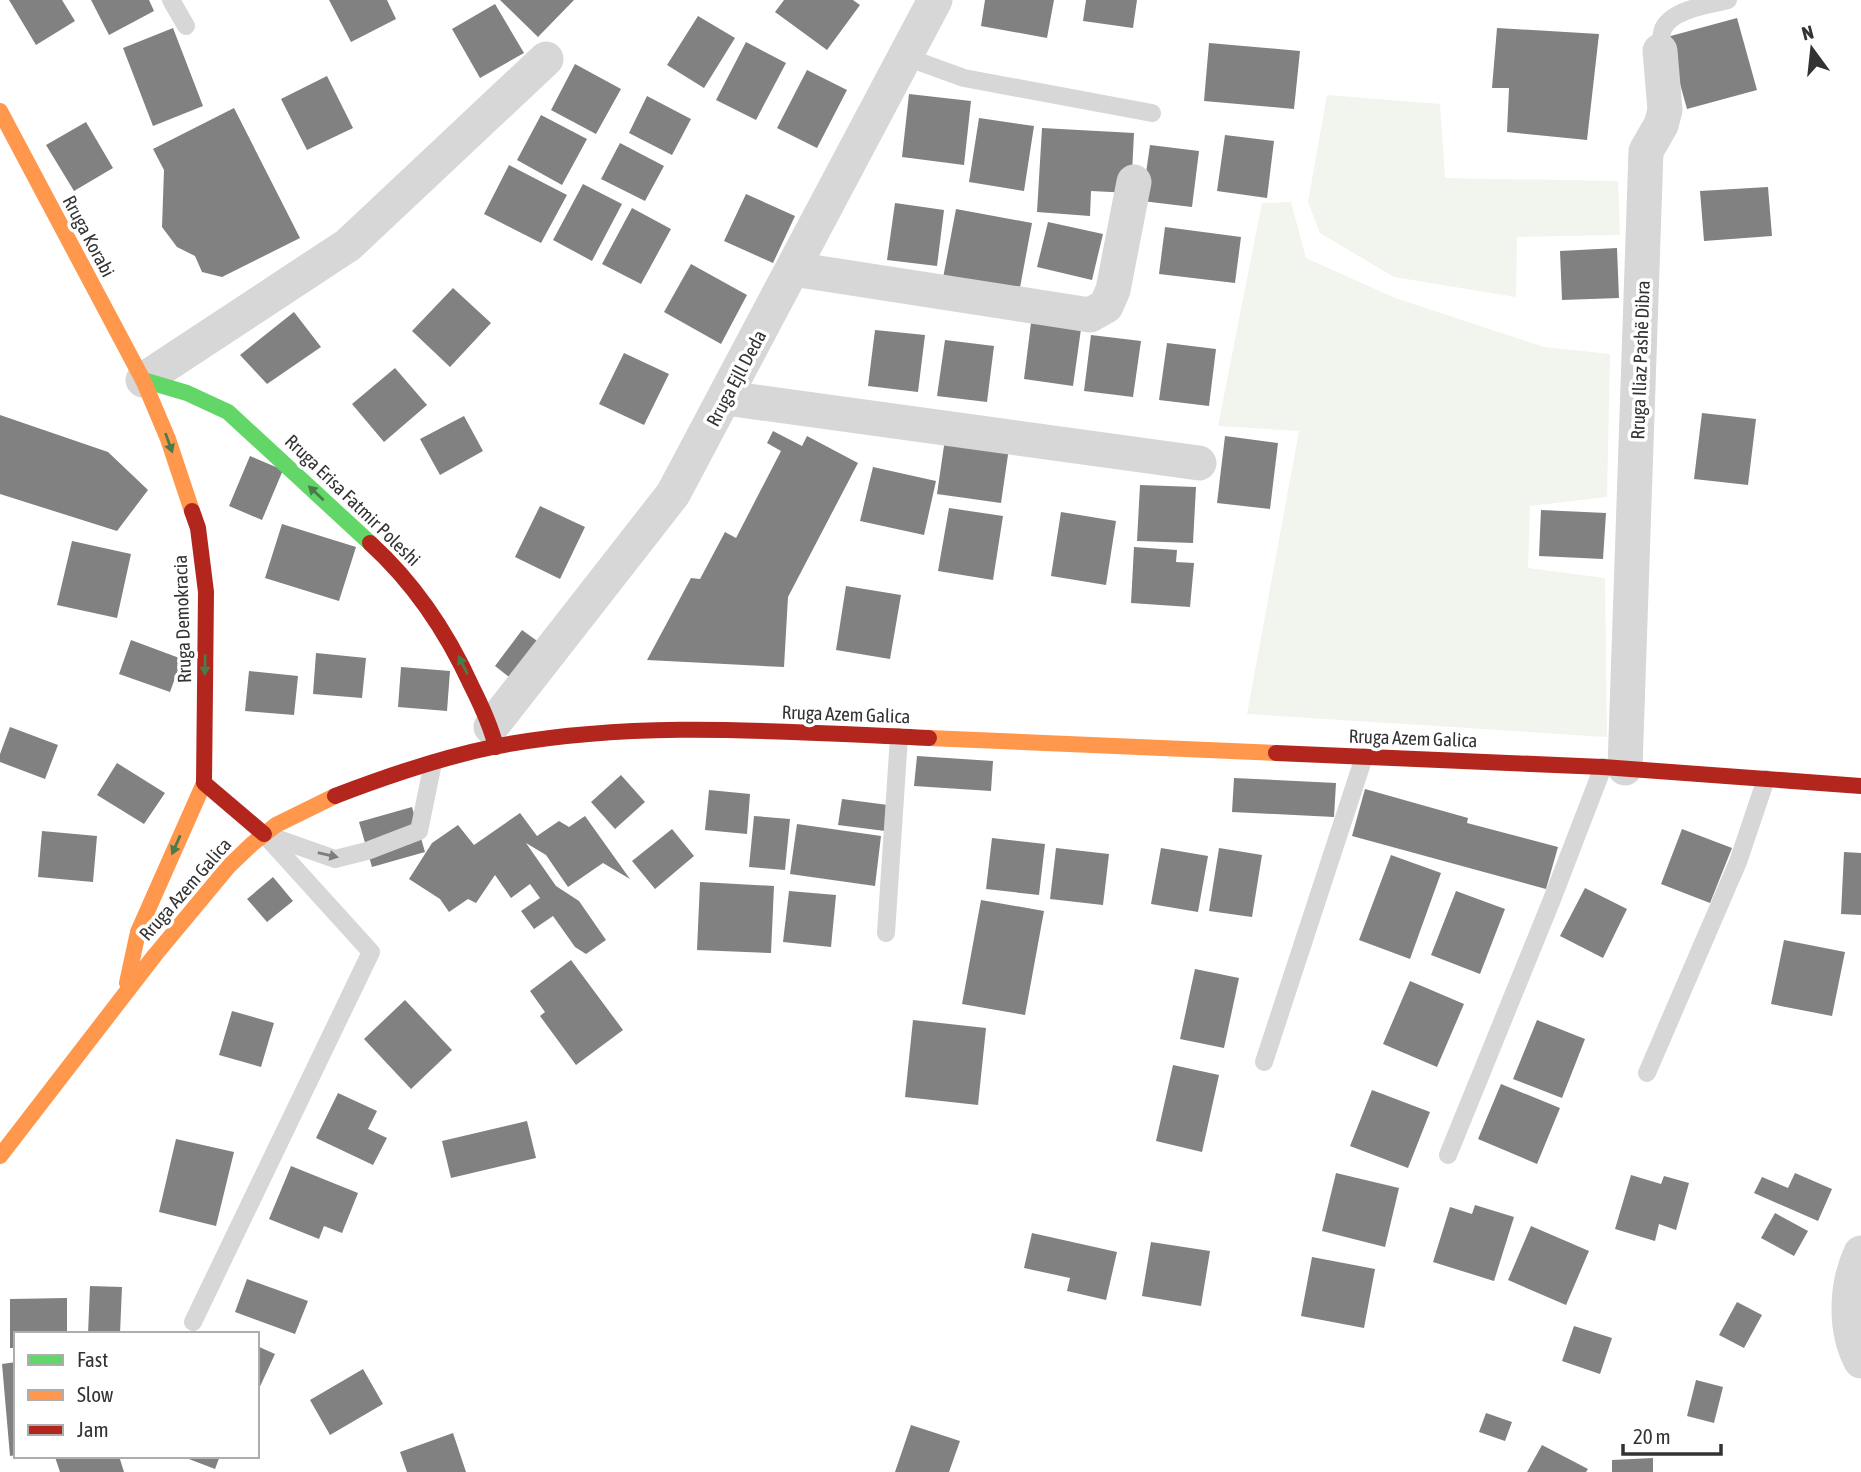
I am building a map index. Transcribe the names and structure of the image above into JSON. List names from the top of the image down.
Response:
{
  "streets": {
    "main road": [
      "Rruga Korabi",
      "Rruga Erisa Fatmir Poleshi",
      "Rruga Demokracia",
      "Rruga Azem Galica"
    ],
    "street": ["Rruga Iliaz Pashë Dibra", "Rruga Ejll Deda"]
  },
  "crossings": [
    ["Rruga Korabi", "Rruga Erisa Fatmir Poleshi"],
    ["Rruga Korabi", "Rruga Demokracia"],
    ["Rruga Iliaz Pashë Dibra", "Rruga Azem Galica"],
    ["Rruga Ejll Deda", "Rruga Erisa Fatmir Poleshi"],
    ["Rruga Ejll Deda", "Rruga Azem Galica"],
    ["Rruga Erisa Fatmir Poleshi", "Rruga Demokracia"],
    ["Rruga Erisa Fatmir Poleshi", "Rruga Azem Galica"],
    ["Rruga Demokracia", "Rruga Azem Galica"]
  ],
  "one_way": ["Rruga Erisa Fatmir Poleshi", "Rruga Demokracia"],
  "legend": ["Fast", "Slow", "Jam"],
  "scale_bar": "20 m",
  "north": "top"
}
